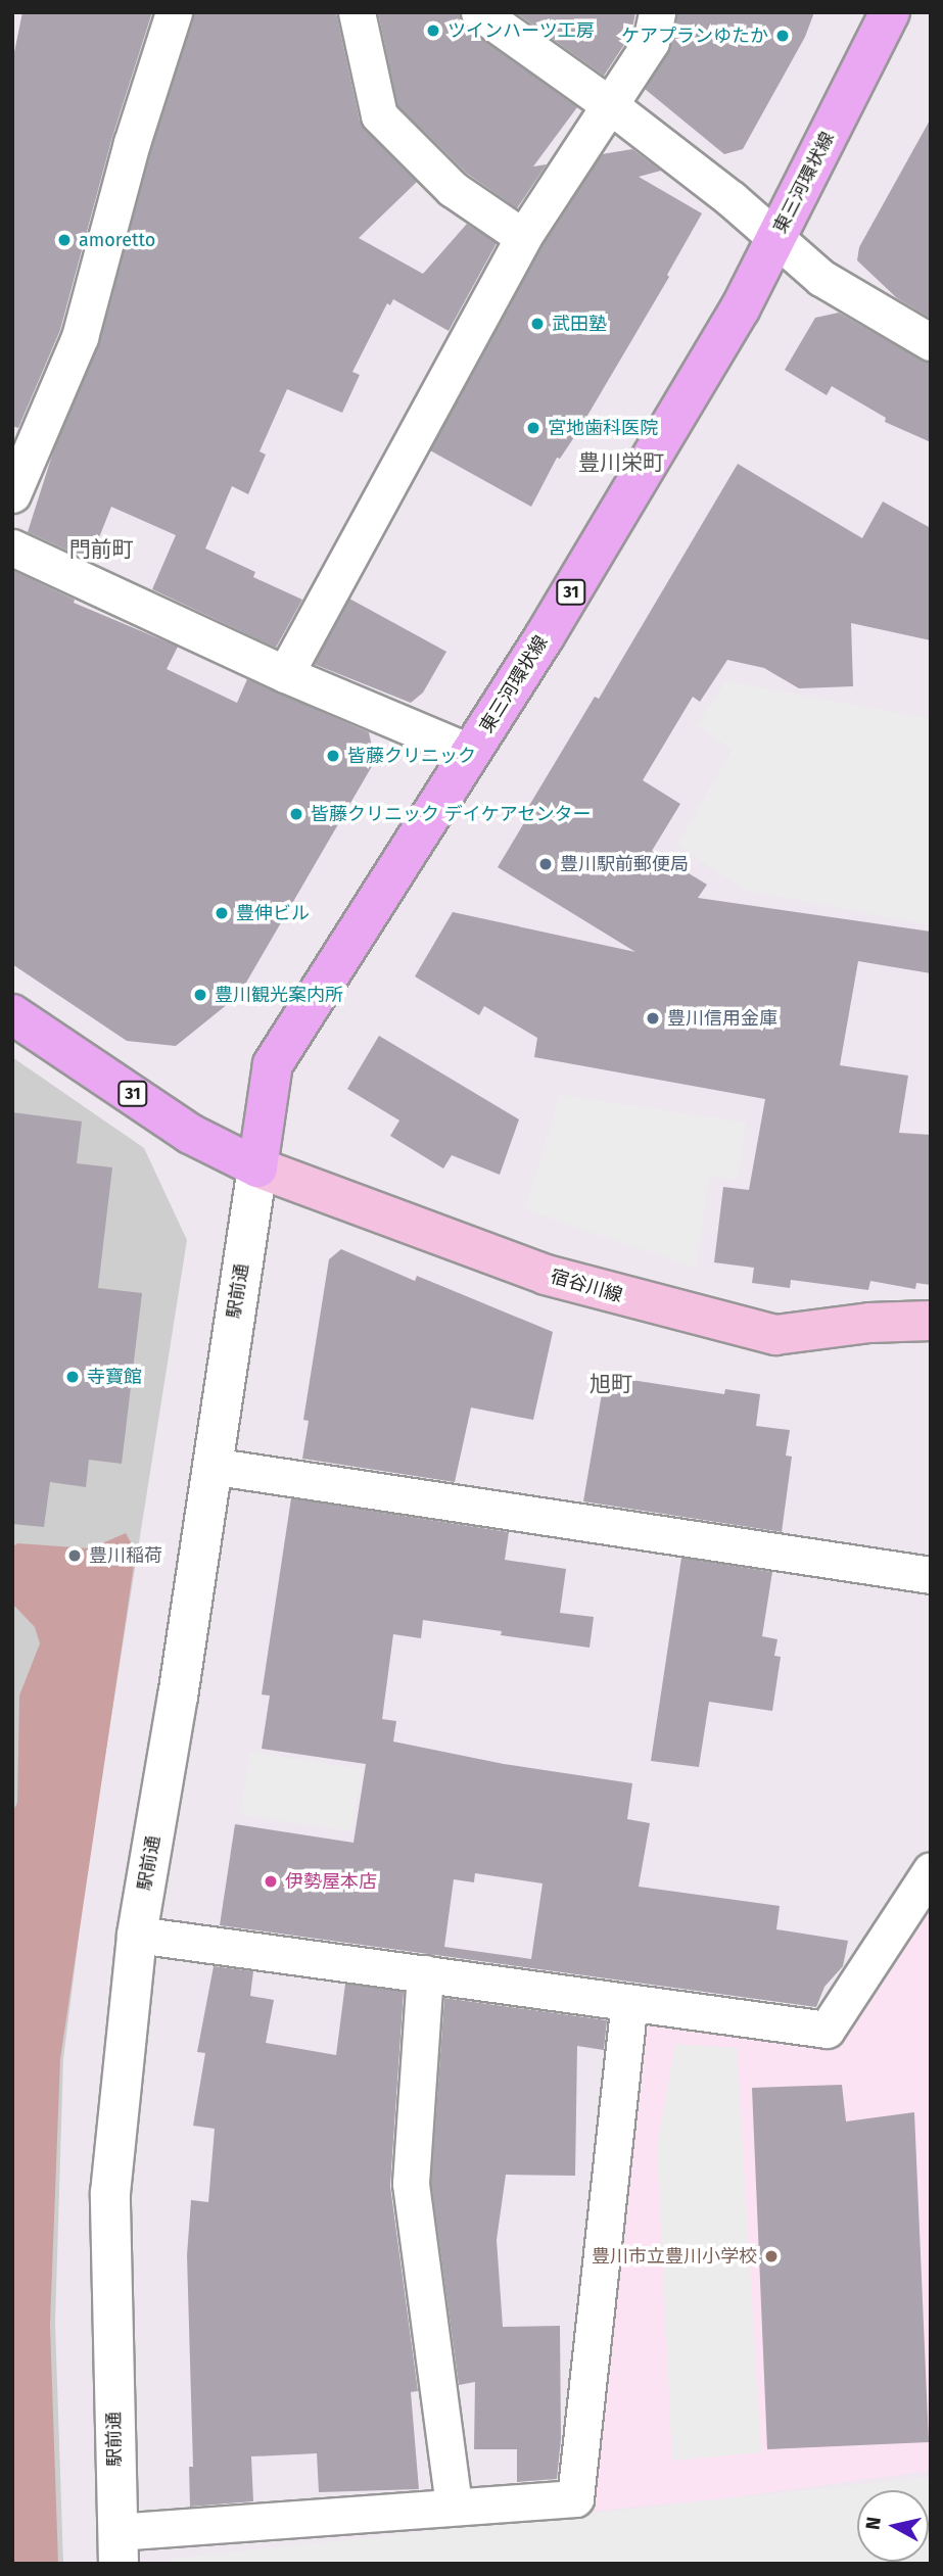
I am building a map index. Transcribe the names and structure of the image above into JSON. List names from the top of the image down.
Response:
{
  "streets": {
    "main road": ["東三河環状線", "31", "宿谷川線"],
    "street": ["駅前通"]
  },
  "crossings": [
    ["東三河環状線", "31"],
    ["東三河環状線", "宿谷川線"],
    ["東三河環状線", "駅前通"],
    ["31", "宿谷川線"],
    ["31", "駅前通"],
    ["宿谷川線", "駅前通"]
  ],
  "districts": ["豊川栄町", "門前町", "旭町"],
  "places": [
    "ツインハーツ工房",
    "ケアプランゆたか",
    "amoretto",
    "武田塾",
    "宮地歯科医院",
    "皆藤クリニック",
    "皆藤クリニック デイケアセンター",
    "豊川駅前郵便局",
    "豊伸ビル",
    "豊川観光案内所",
    "豊川信用金庫",
    "寺寶館",
    "豊川稲荷",
    "伊勢屋本店",
    "豊川市立豊川小学校"
  ],
  "north": "left"
}
